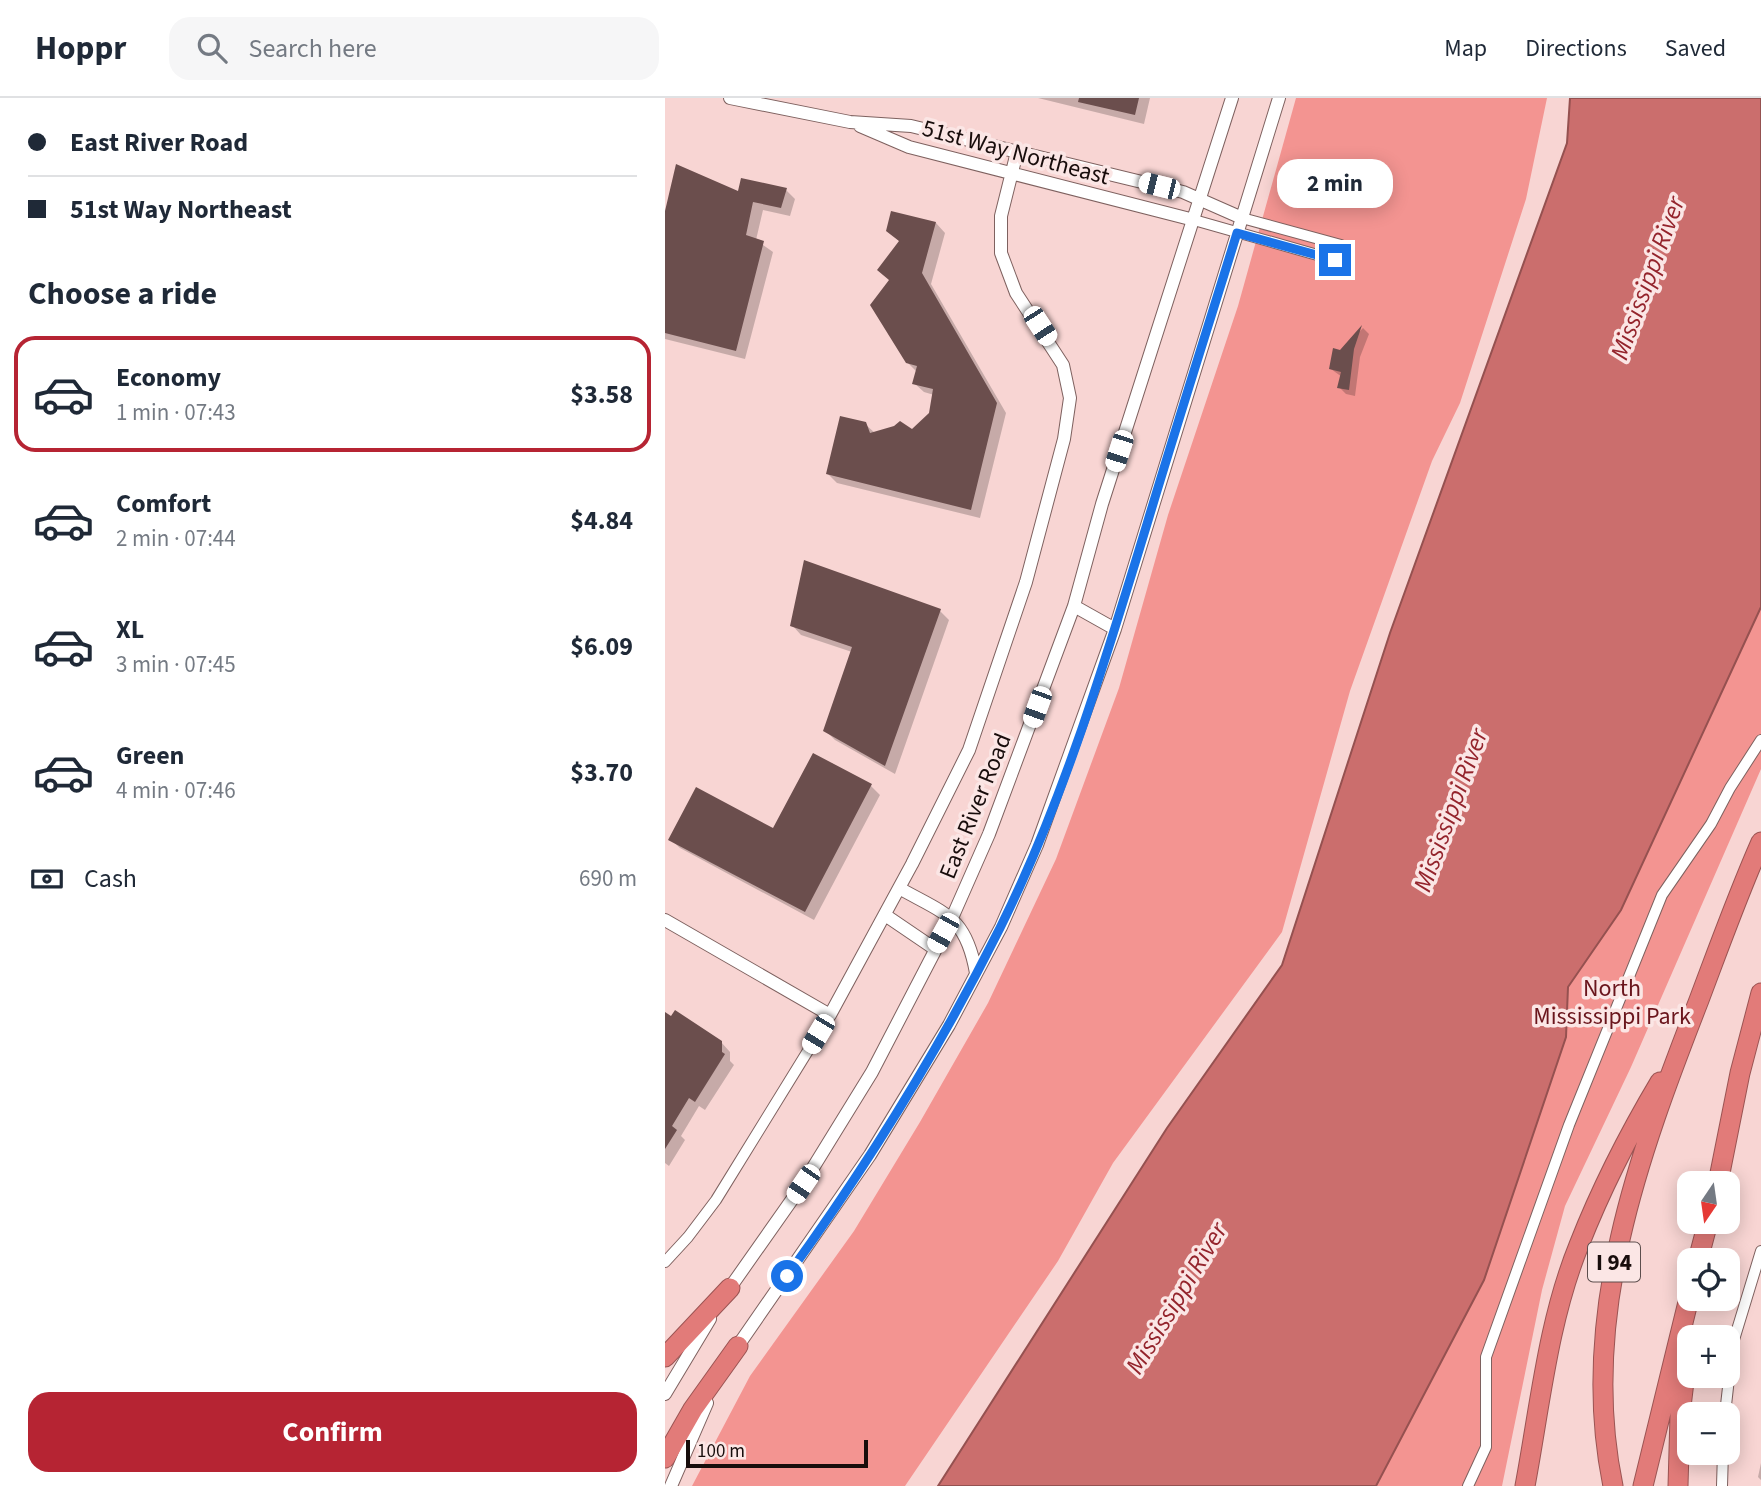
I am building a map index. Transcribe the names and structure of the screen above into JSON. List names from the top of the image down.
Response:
{
  "streets": {
    "highway": ["I 94"],
    "street": ["51st Way Northeast", "East River Road"]
  },
  "crossings": [
    ["51st Way Northeast", "East River Road"]
  ],
  "water": ["Mississippi River"],
  "parks": ["North Mississippi Park"],
  "scale_bar": "100 m",
  "north": "bottom",
  "page": {
    "header": "Hoppr",
    "search": "Search here",
    "nav": ["Map", "Directions", "Saved"],
    "banner": ["East River Road", "51st Way Northeast"],
    "bubble": "2 min",
    "heading": "Choose a ride",
    "list": [
      {
        "name": "Economy",
        "note": "1 min · 07:43",
        "value": "$3.58"
      },
      {
        "name": "Comfort",
        "note": "2 min · 07:44",
        "value": "$4.84"
      },
      {
        "name": "XL",
        "note": "3 min · 07:45",
        "value": "$6.09"
      },
      {
        "name": "Green",
        "note": "4 min · 07:46",
        "value": "$3.70"
      }
    ],
    "pay": ["Cash", "690 m"],
    "map_buttons": ["+", "−"],
    "buttons": "Confirm",
    "scale": "100 m"
  }
}
